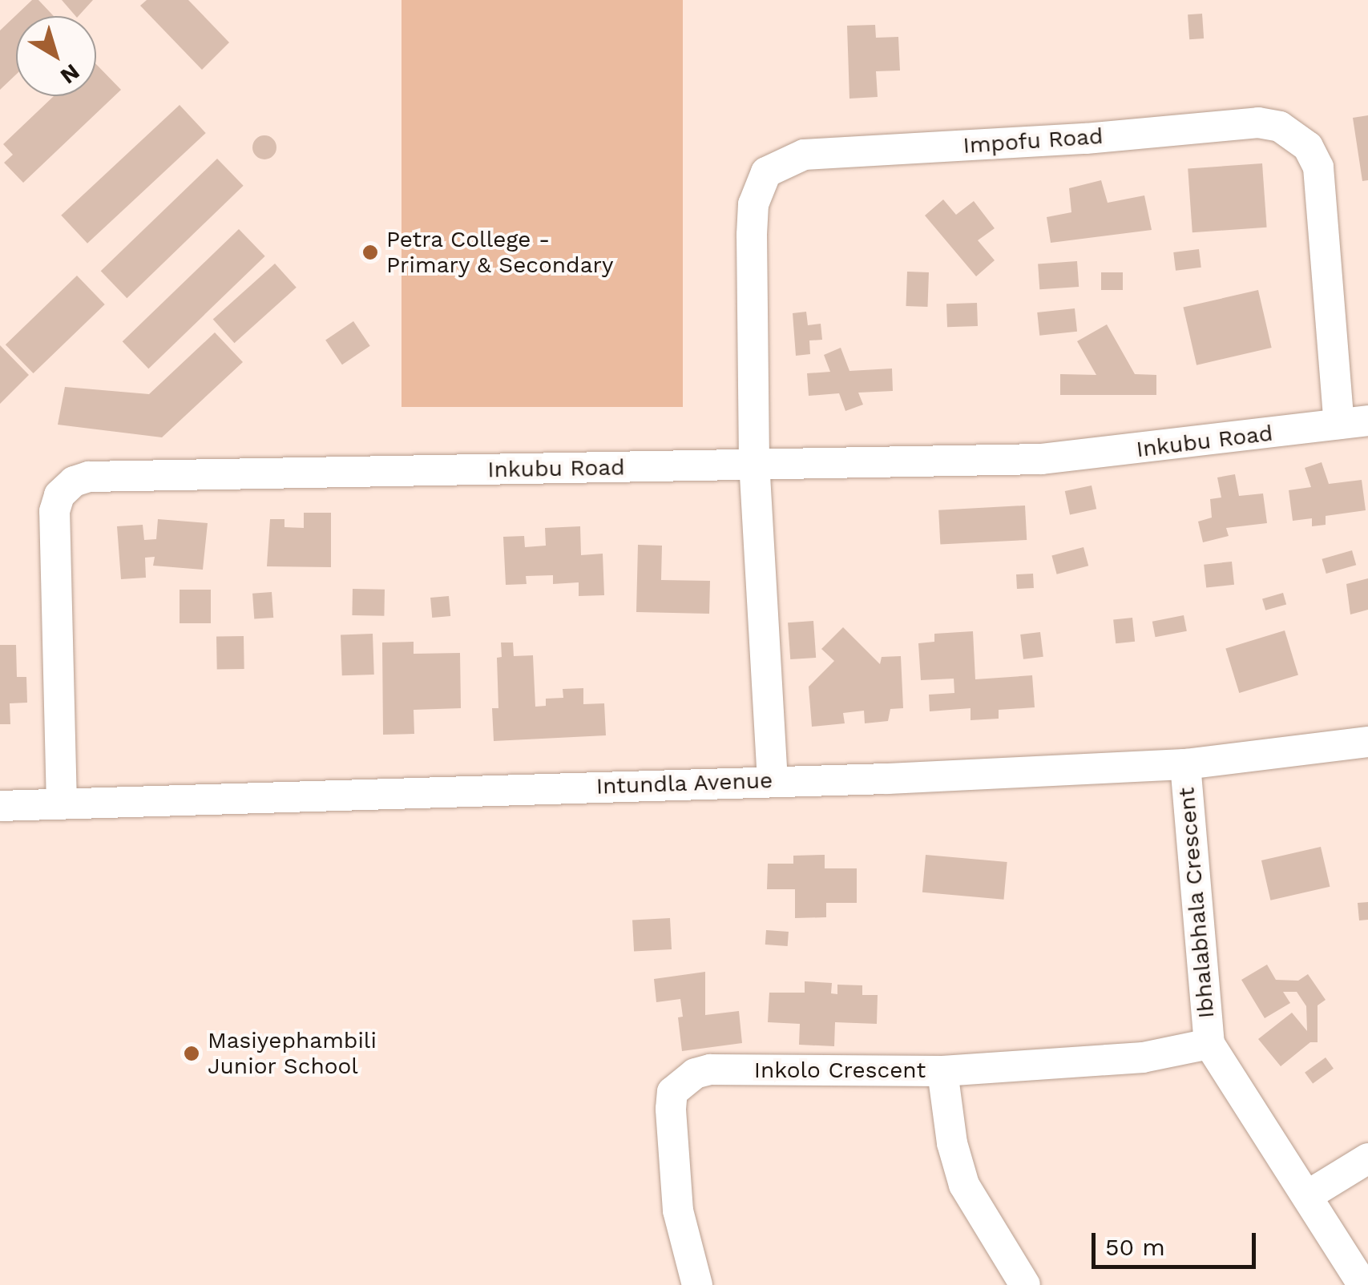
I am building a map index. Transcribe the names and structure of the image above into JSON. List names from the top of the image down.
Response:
{
  "streets": {
    "street": [
      "Impofu Road",
      "Inkubu Road",
      "Intundla Avenue",
      "Ibhalabhala Crescent",
      "Inkolo Crescent"
    ]
  },
  "crossings": [
    ["Impofu Road", "Inkubu Road"],
    ["Inkubu Road", "Intundla Avenue"],
    ["Intundla Avenue", "Ibhalabhala Crescent"],
    ["Ibhalabhala Crescent", "Inkolo Crescent"]
  ],
  "places": ["Petra College - Primary & Secondary", "Masiyephambili Junior School"],
  "scale_bar": "50 m",
  "north": "bottom right"
}
